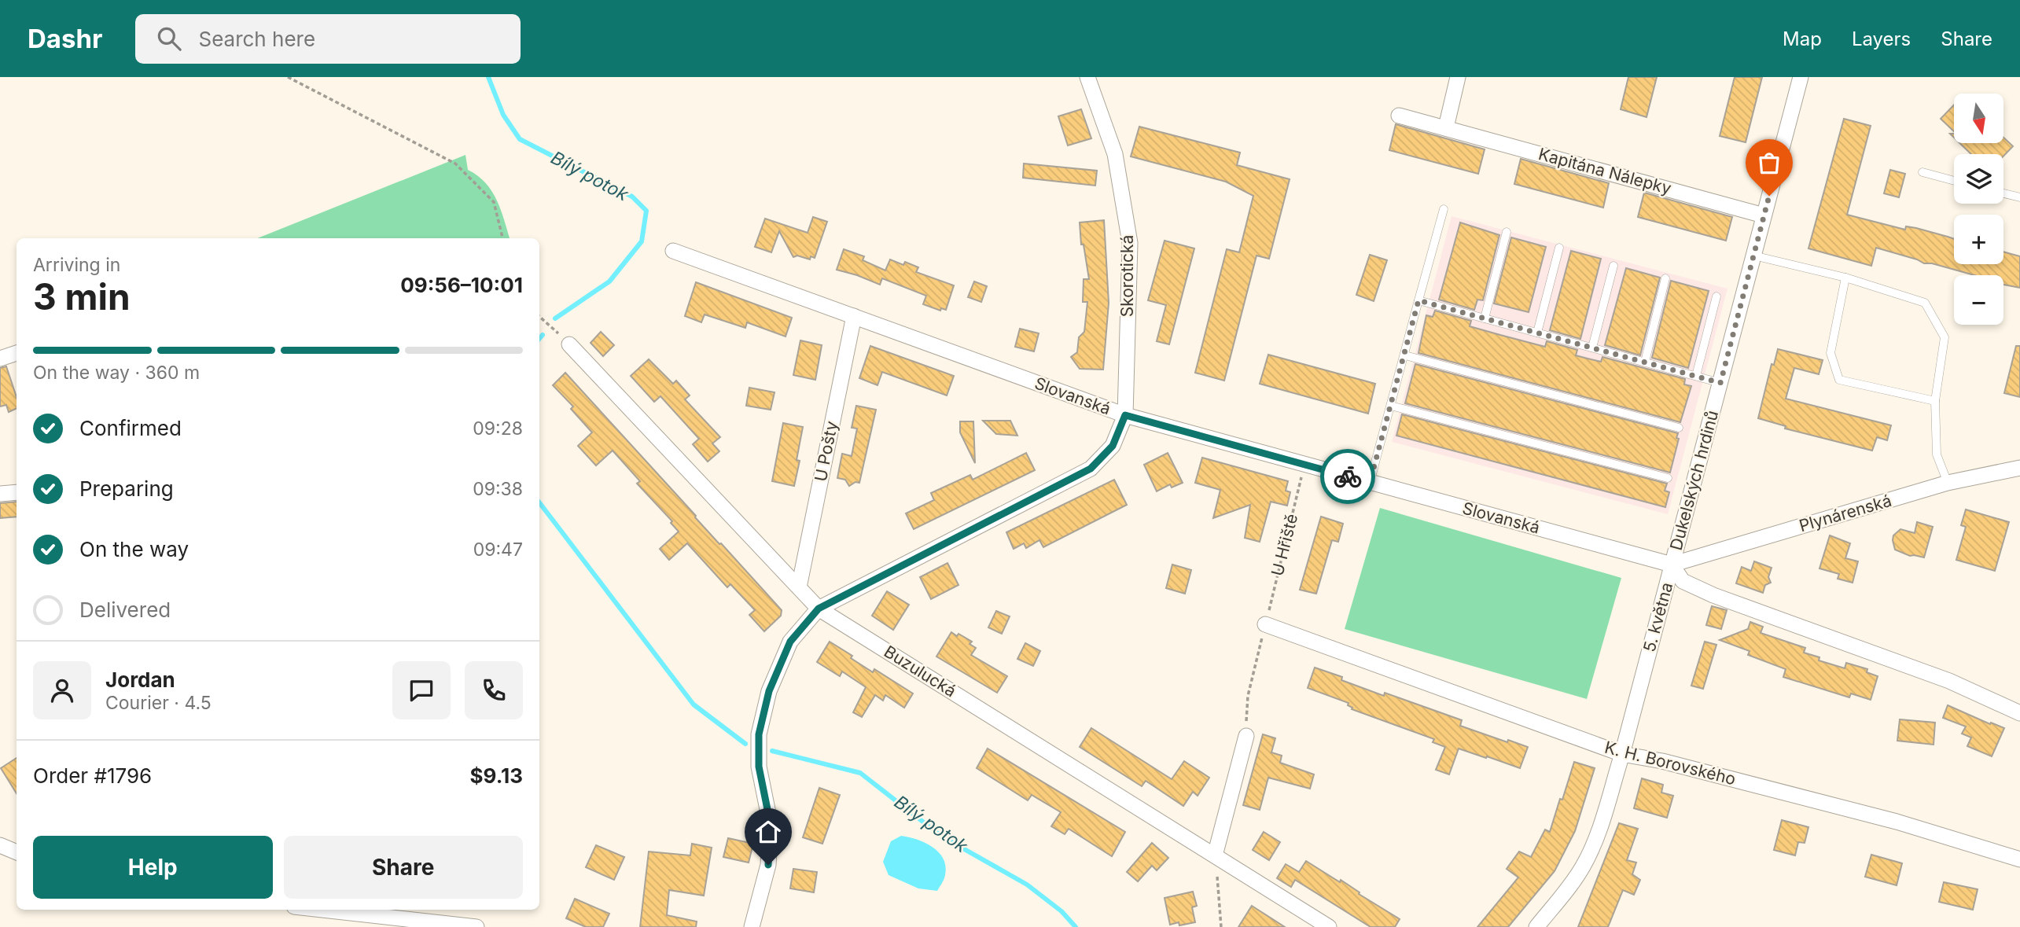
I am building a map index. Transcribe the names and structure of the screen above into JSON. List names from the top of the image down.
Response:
{
  "streets": {
    "street": [
      "Kapitána Nálepky",
      "Skorotická",
      "Slovanská",
      "U Pošty",
      "Dukelských hrdinů",
      "Plynárenská",
      "5. května",
      "Buzulucká",
      "K. H. Borovského"
    ],
    "path": ["U Hřiště"]
  },
  "crossings": [
    ["Kapitána Nálepky", "Dukelských hrdinů"],
    ["Skorotická", "Slovanská"],
    ["Slovanská", "U Pošty"],
    ["Slovanská", "Dukelských hrdinů"],
    ["Slovanská", "Plynárenská"],
    ["Slovanská", "U Hřiště"],
    ["Slovanská", "5. května"],
    ["U Pošty", "Buzulucká"],
    ["Dukelských hrdinů", "Plynárenská"],
    ["Dukelských hrdinů", "5. května"],
    ["Plynárenská", "5. května"],
    ["U Hřiště", "K. H. Borovského"],
    ["5. května", "K. H. Borovského"]
  ],
  "water": ["Bílý potok"],
  "north": "bottom",
  "page": {
    "header": "Dashr",
    "search": "Search here",
    "nav": ["Map", "Layers", "Share"],
    "map_buttons": ["+", "−"],
    "heading": ["3 min", "Arriving in", "09:56–10:01"],
    "panel": [
      "Jordan",
      "Courier · 4.5",
      "Order #1796",
      "$9.13"
    ],
    "bar": "On the way · 360 m",
    "list": [
      ["Confirmed", "09:28"],
      ["Preparing", "09:38"],
      ["On the way", "09:47"],
      "Delivered"
    ],
    "buttons": ["Help", "Share"]
  }
}
